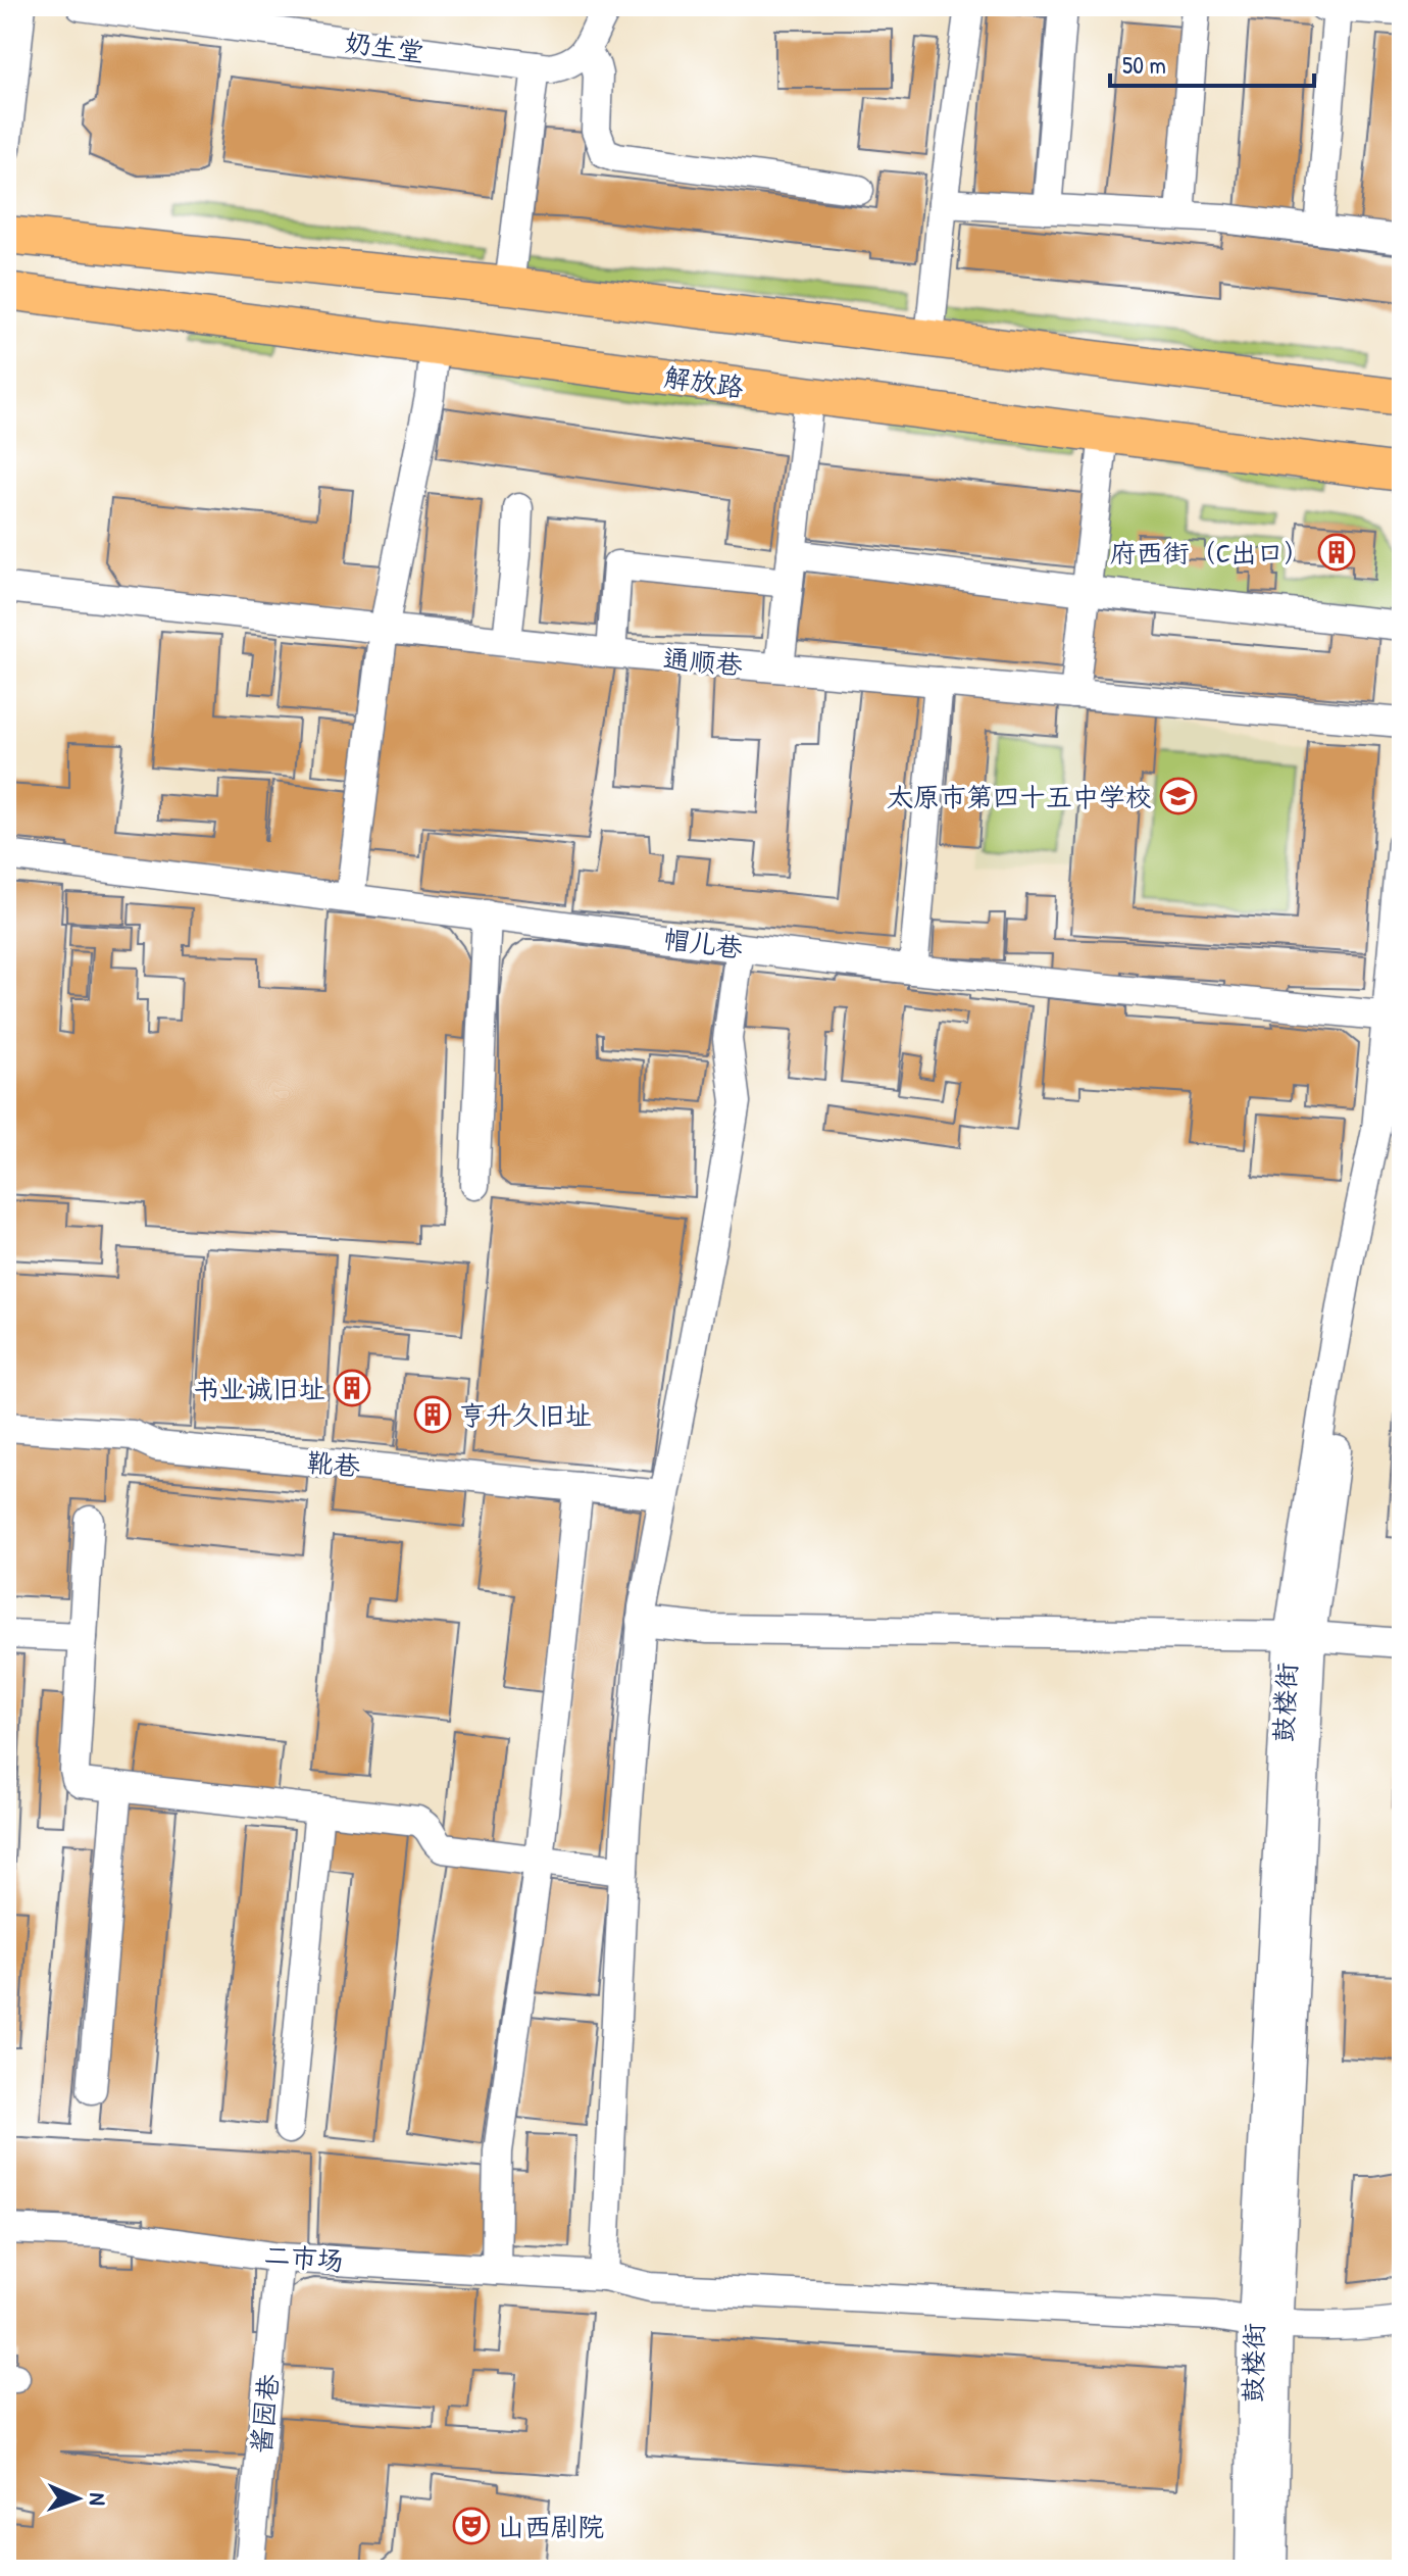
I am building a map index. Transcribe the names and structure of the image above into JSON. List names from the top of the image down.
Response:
{
  "streets": {
    "main road": ["解放路"],
    "street": [
      "奶生堂",
      "通顺巷",
      "帽儿巷",
      "靴巷",
      "鼓楼街",
      "二市场",
      "酱园巷"
    ]
  },
  "crossings": [
    ["帽儿巷", "鼓楼街"],
    ["鼓楼街", "二市场"],
    ["二市场", "酱园巷"]
  ],
  "places": {
    "building": ["府西街（C出口）", "书业诚旧址", "亨升久旧址"],
    "school or university": ["太原市第四十五中学校"],
    "theatre": ["山西剧院"]
  },
  "scale_bar": "50 m",
  "north": "right"
}
